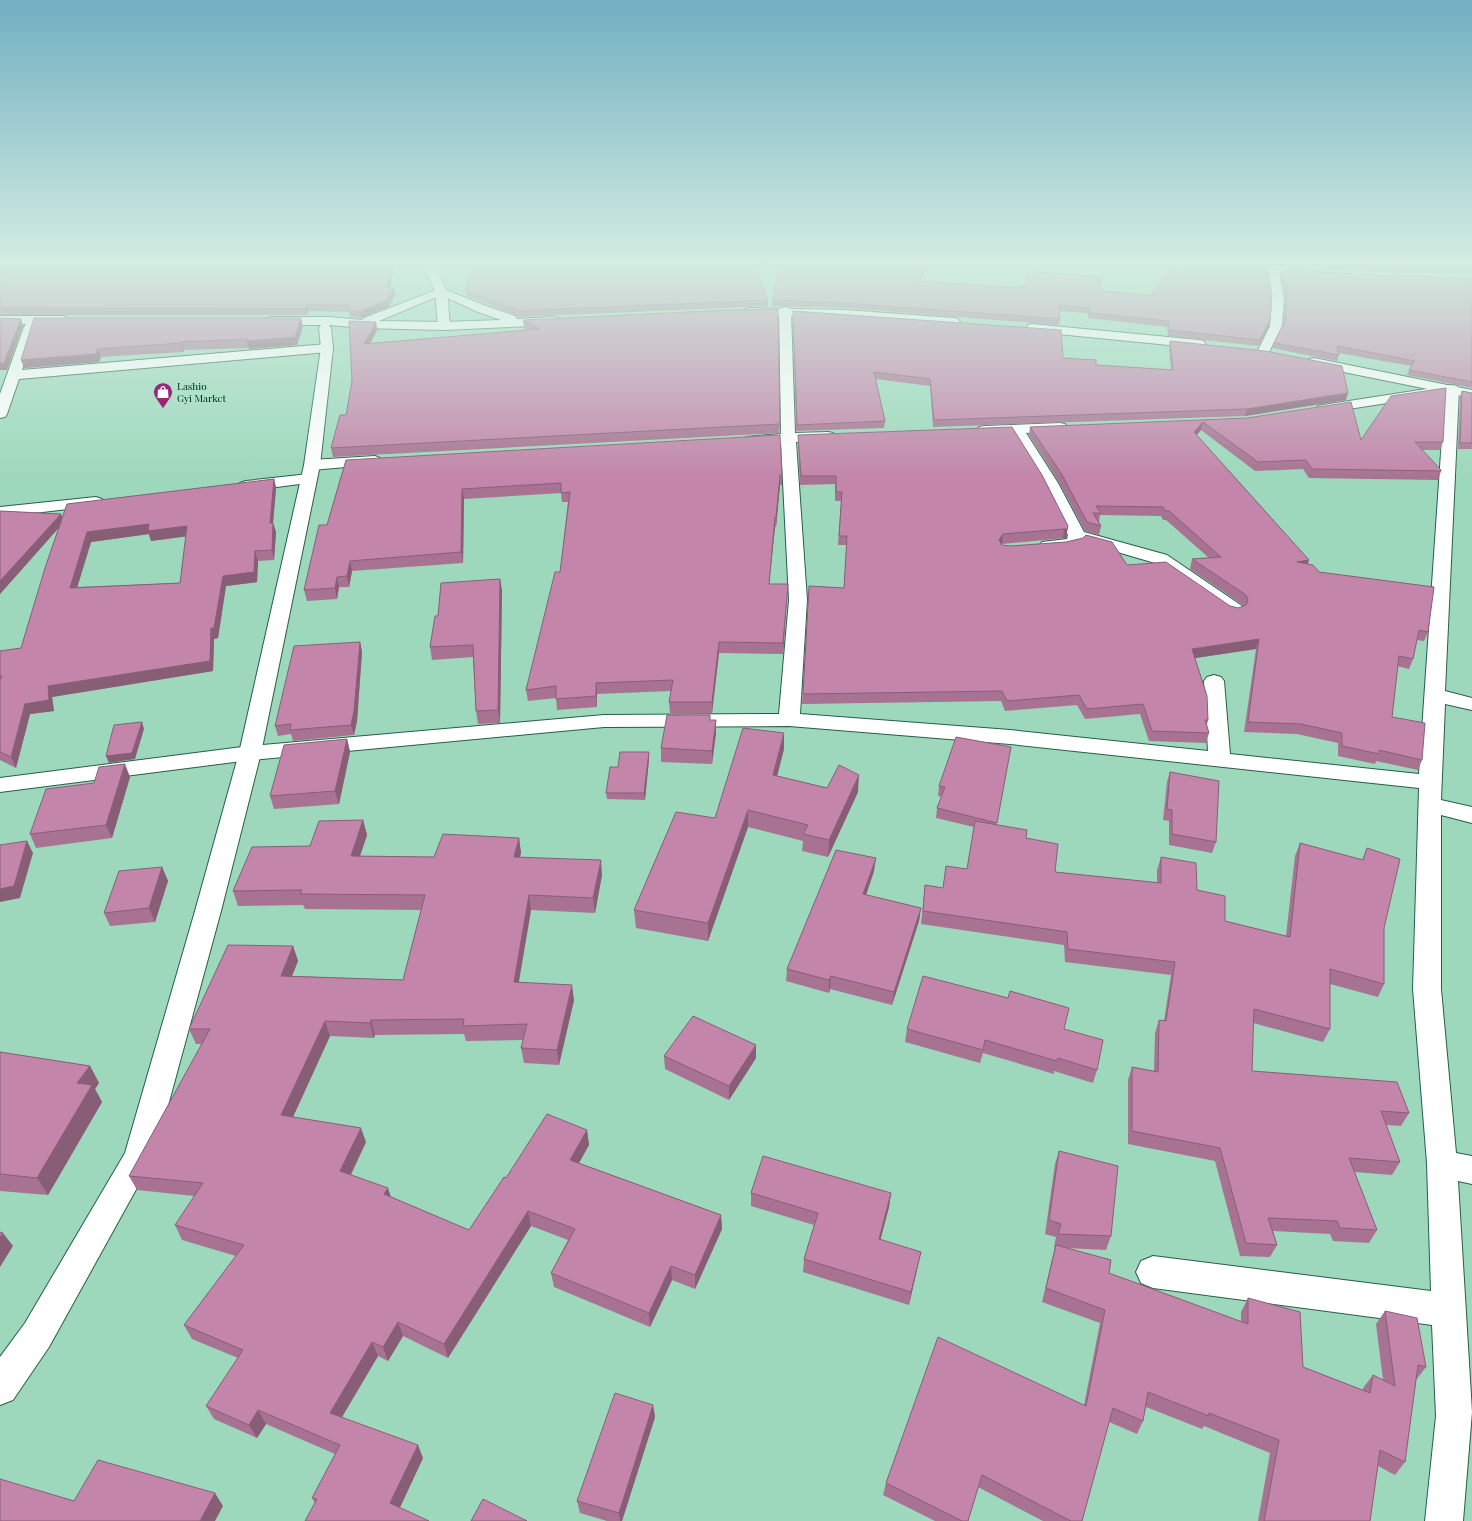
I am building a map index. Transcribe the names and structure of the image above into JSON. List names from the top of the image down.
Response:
{
  "places": {
    "shop": ["Lashio Gyi Market"]
  }
}
